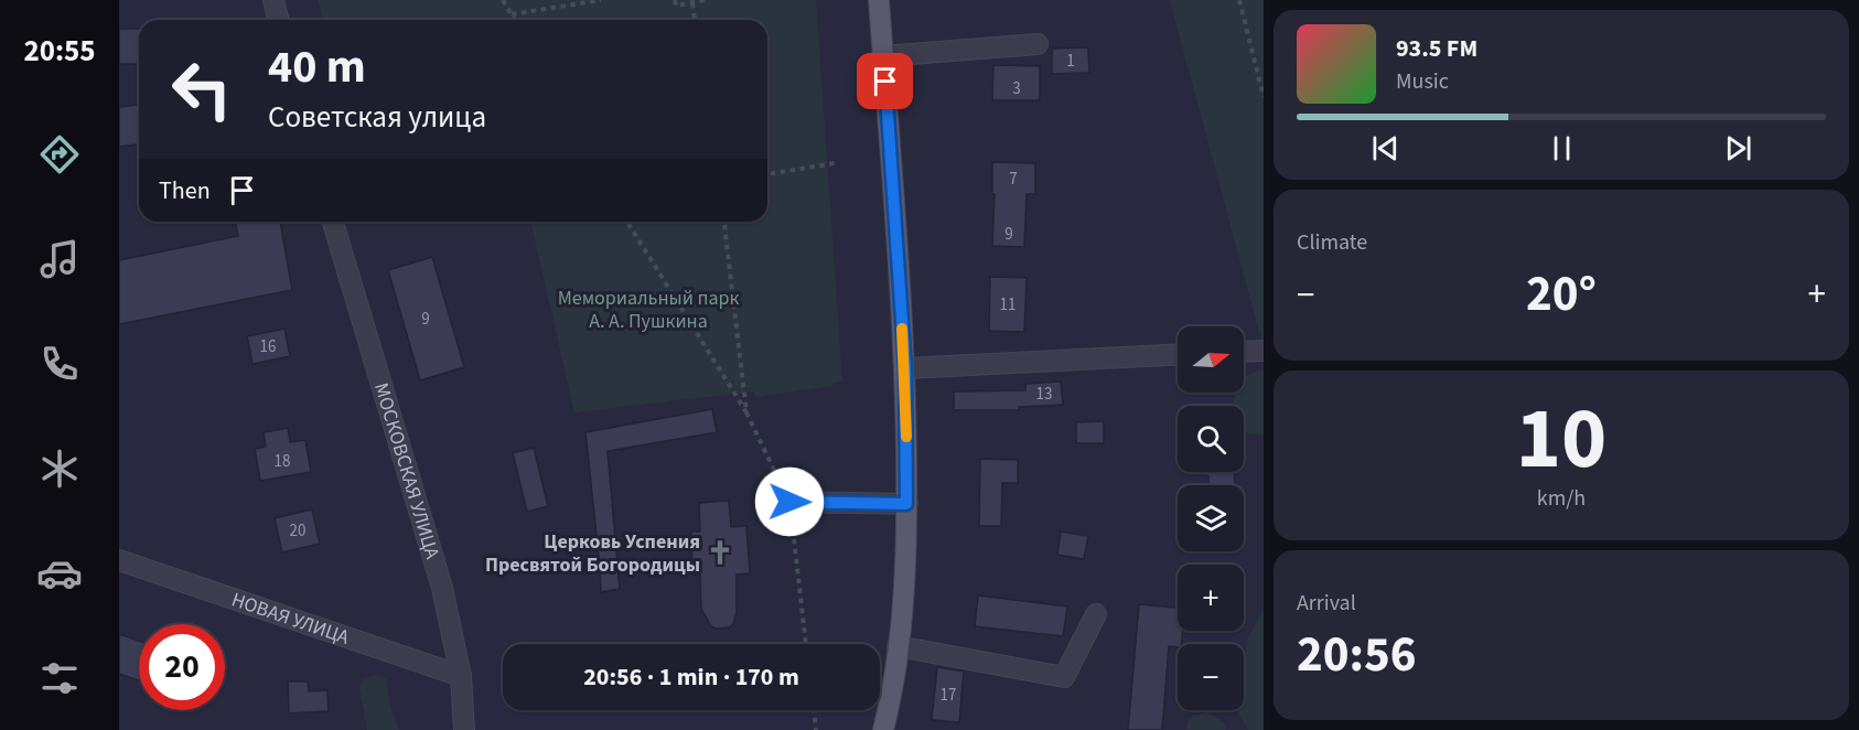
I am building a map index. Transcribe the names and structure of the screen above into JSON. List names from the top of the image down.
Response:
{
  "streets": {
    "street": ["МОСКОВСКАЯ УЛИЦА", "НОВАЯ УЛИЦА"]
  },
  "crossings": [
    ["МОСКОВСКАЯ УЛИЦА", "НОВАЯ УЛИЦА"]
  ],
  "parks": ["Мемориальный парк А. А. Пушкина"],
  "places": {
    "church": ["Церковь Успения Пресвятой Богородицы"]
  },
  "house_numbers": [
    "1",
    "3",
    "7",
    "9",
    "11",
    "9",
    "16",
    "13",
    "18",
    "20",
    "17"
  ],
  "north": "right",
  "page": {
    "tabs": "20:55",
    "turn": ["40 m", "Советская улица"],
    "song": ["93.5 FM", "Music"],
    "then": "Then",
    "tile": [
      "Climate",
      ["10", "km/h"],
      ["Arrival", "20:56"]
    ],
    "heat": ["−", "20°", "+"],
    "map_buttons": ["+", "−"],
    "limit": "20",
    "trip": "20:56 · 1 min · 170 m"
  }
}
